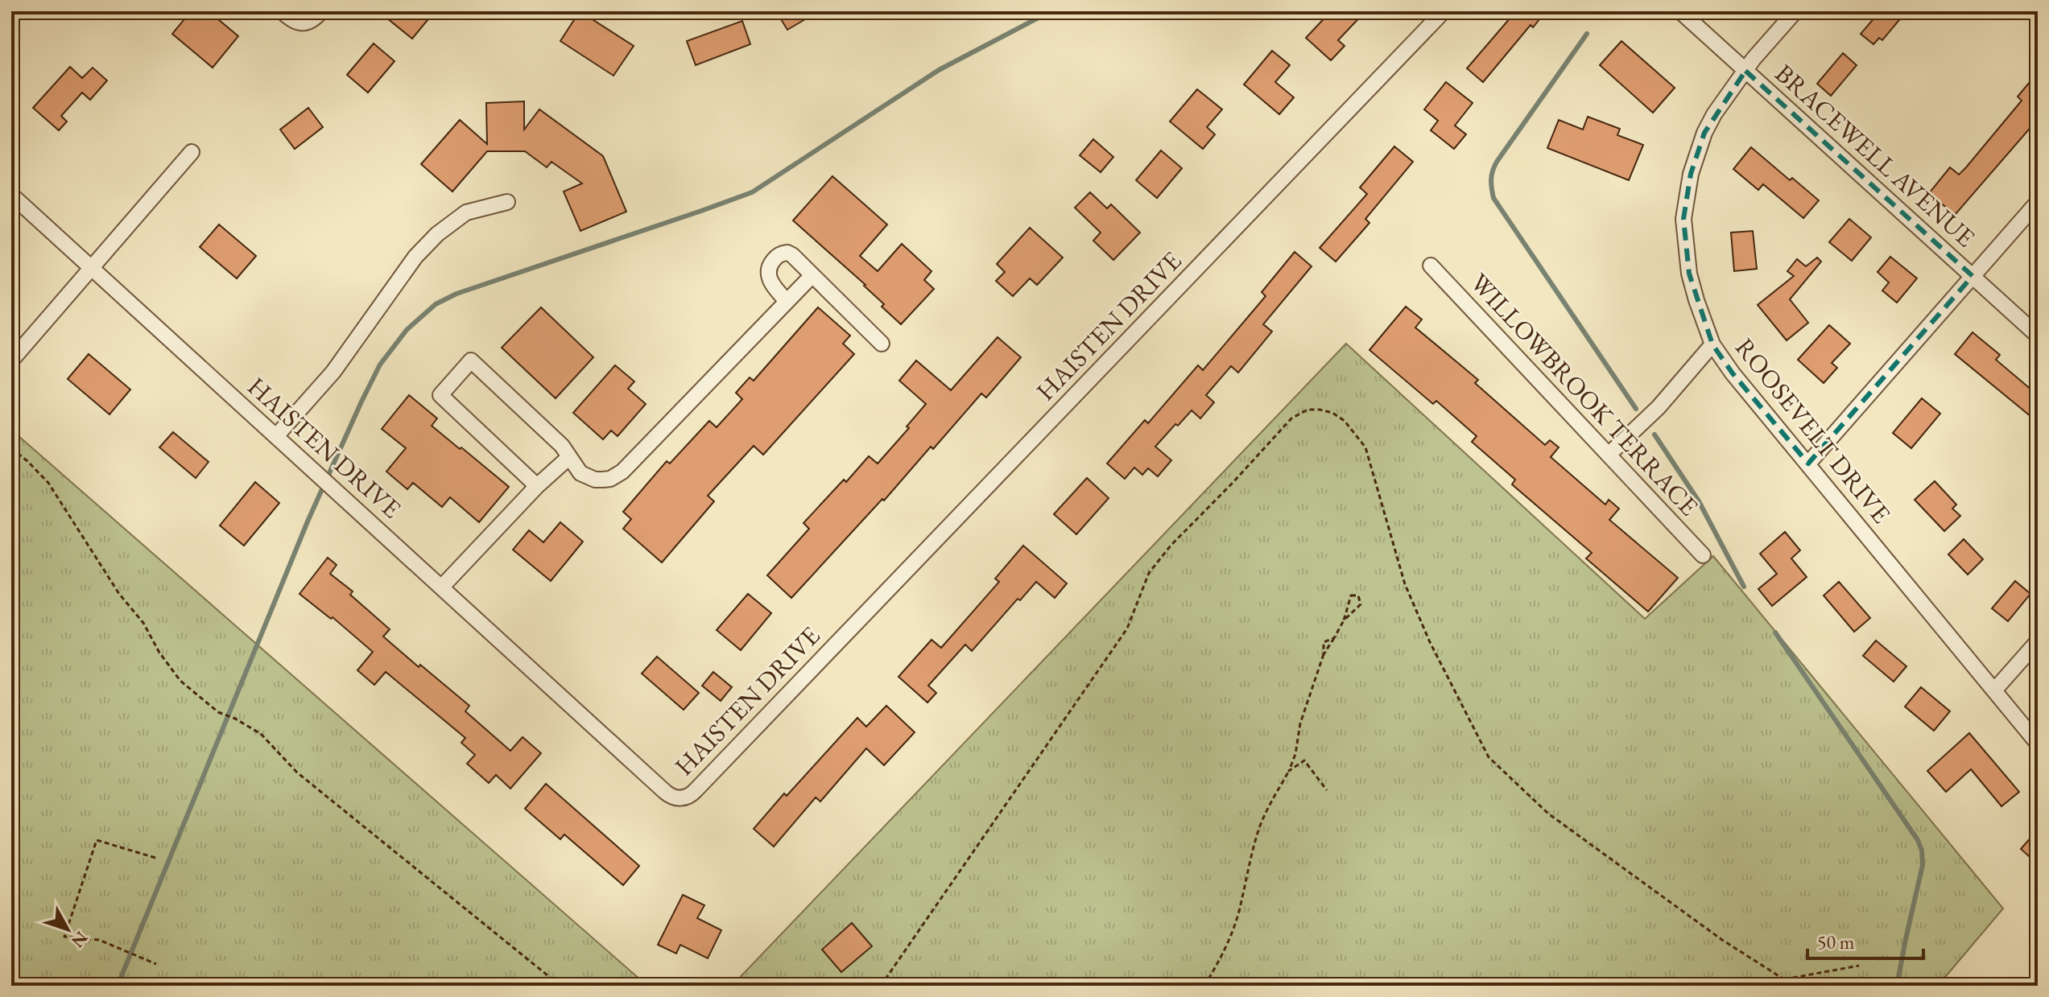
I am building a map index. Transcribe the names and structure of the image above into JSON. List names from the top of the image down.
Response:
{
  "streets": {
    "street": [
      "BRACEWELL AVENUE",
      "HAISTEN DRIVE",
      "WILLOWBROOK TERRACE",
      "ROOSEVELT DRIVE"
    ]
  },
  "crossings": [
    ["BRACEWELL AVENUE", "ROOSEVELT DRIVE"]
  ],
  "scale_bar": "50 m",
  "north": "bottom right"
}
